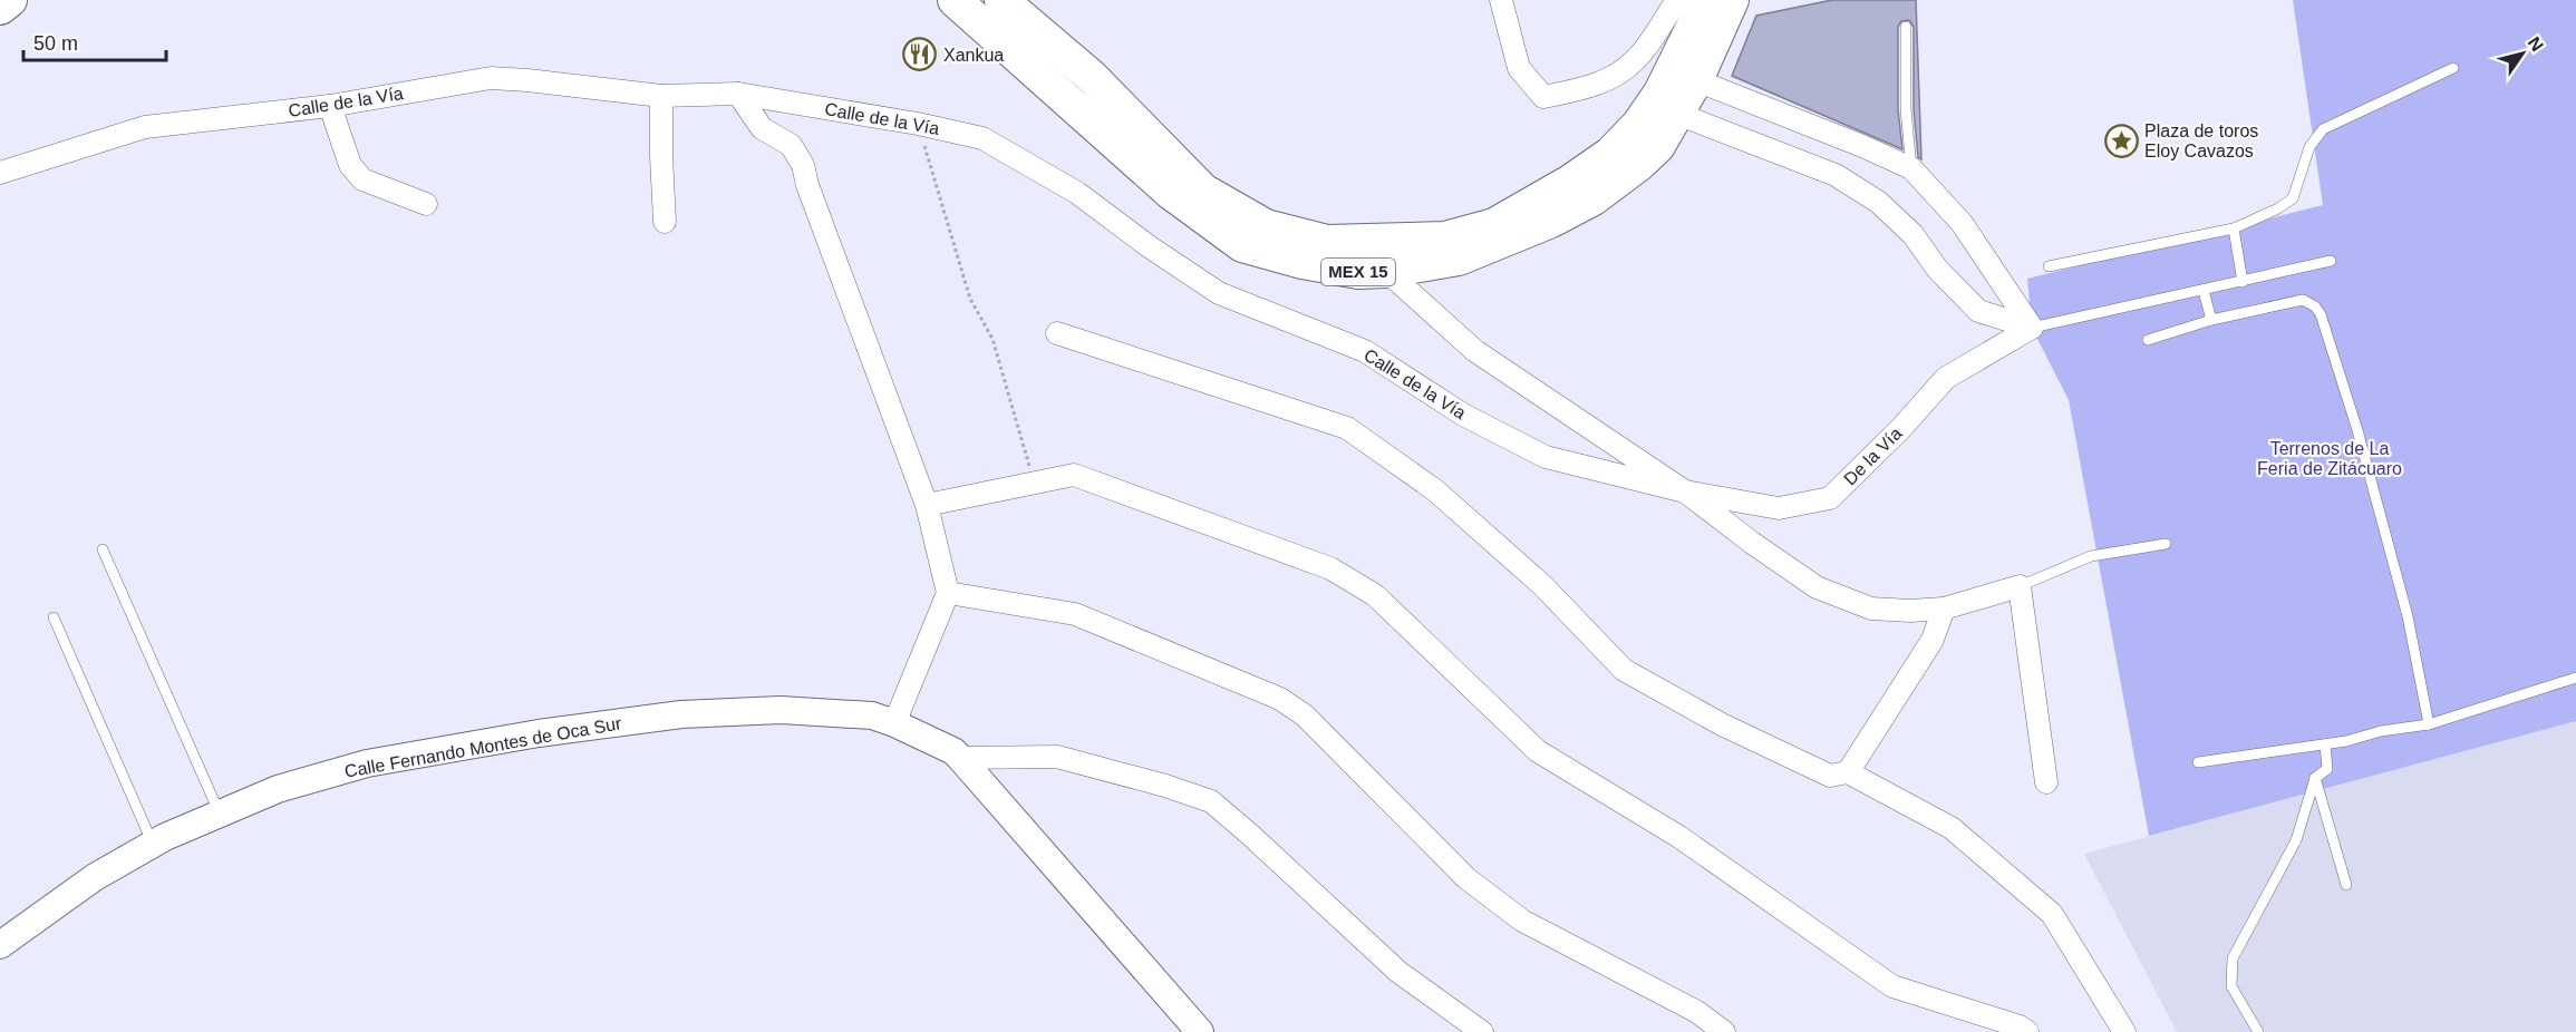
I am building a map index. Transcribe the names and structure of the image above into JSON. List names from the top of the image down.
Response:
{
  "streets": {
    "main road": ["MEX 15"],
    "street": ["Calle de la Vía", "De la Vía", "Calle Fernando Montes de Oca Sur"]
  },
  "crossings": [
    ["Calle de la Vía", "De la Vía"]
  ],
  "parks": ["Terrenos de La Feria de Zitácuaro"],
  "places": {
    "restaurant": ["Xankua"],
    "place": ["Plaza de toros Eloy Cavazos"]
  },
  "scale_bar": "50 m",
  "north": "top right"
}
